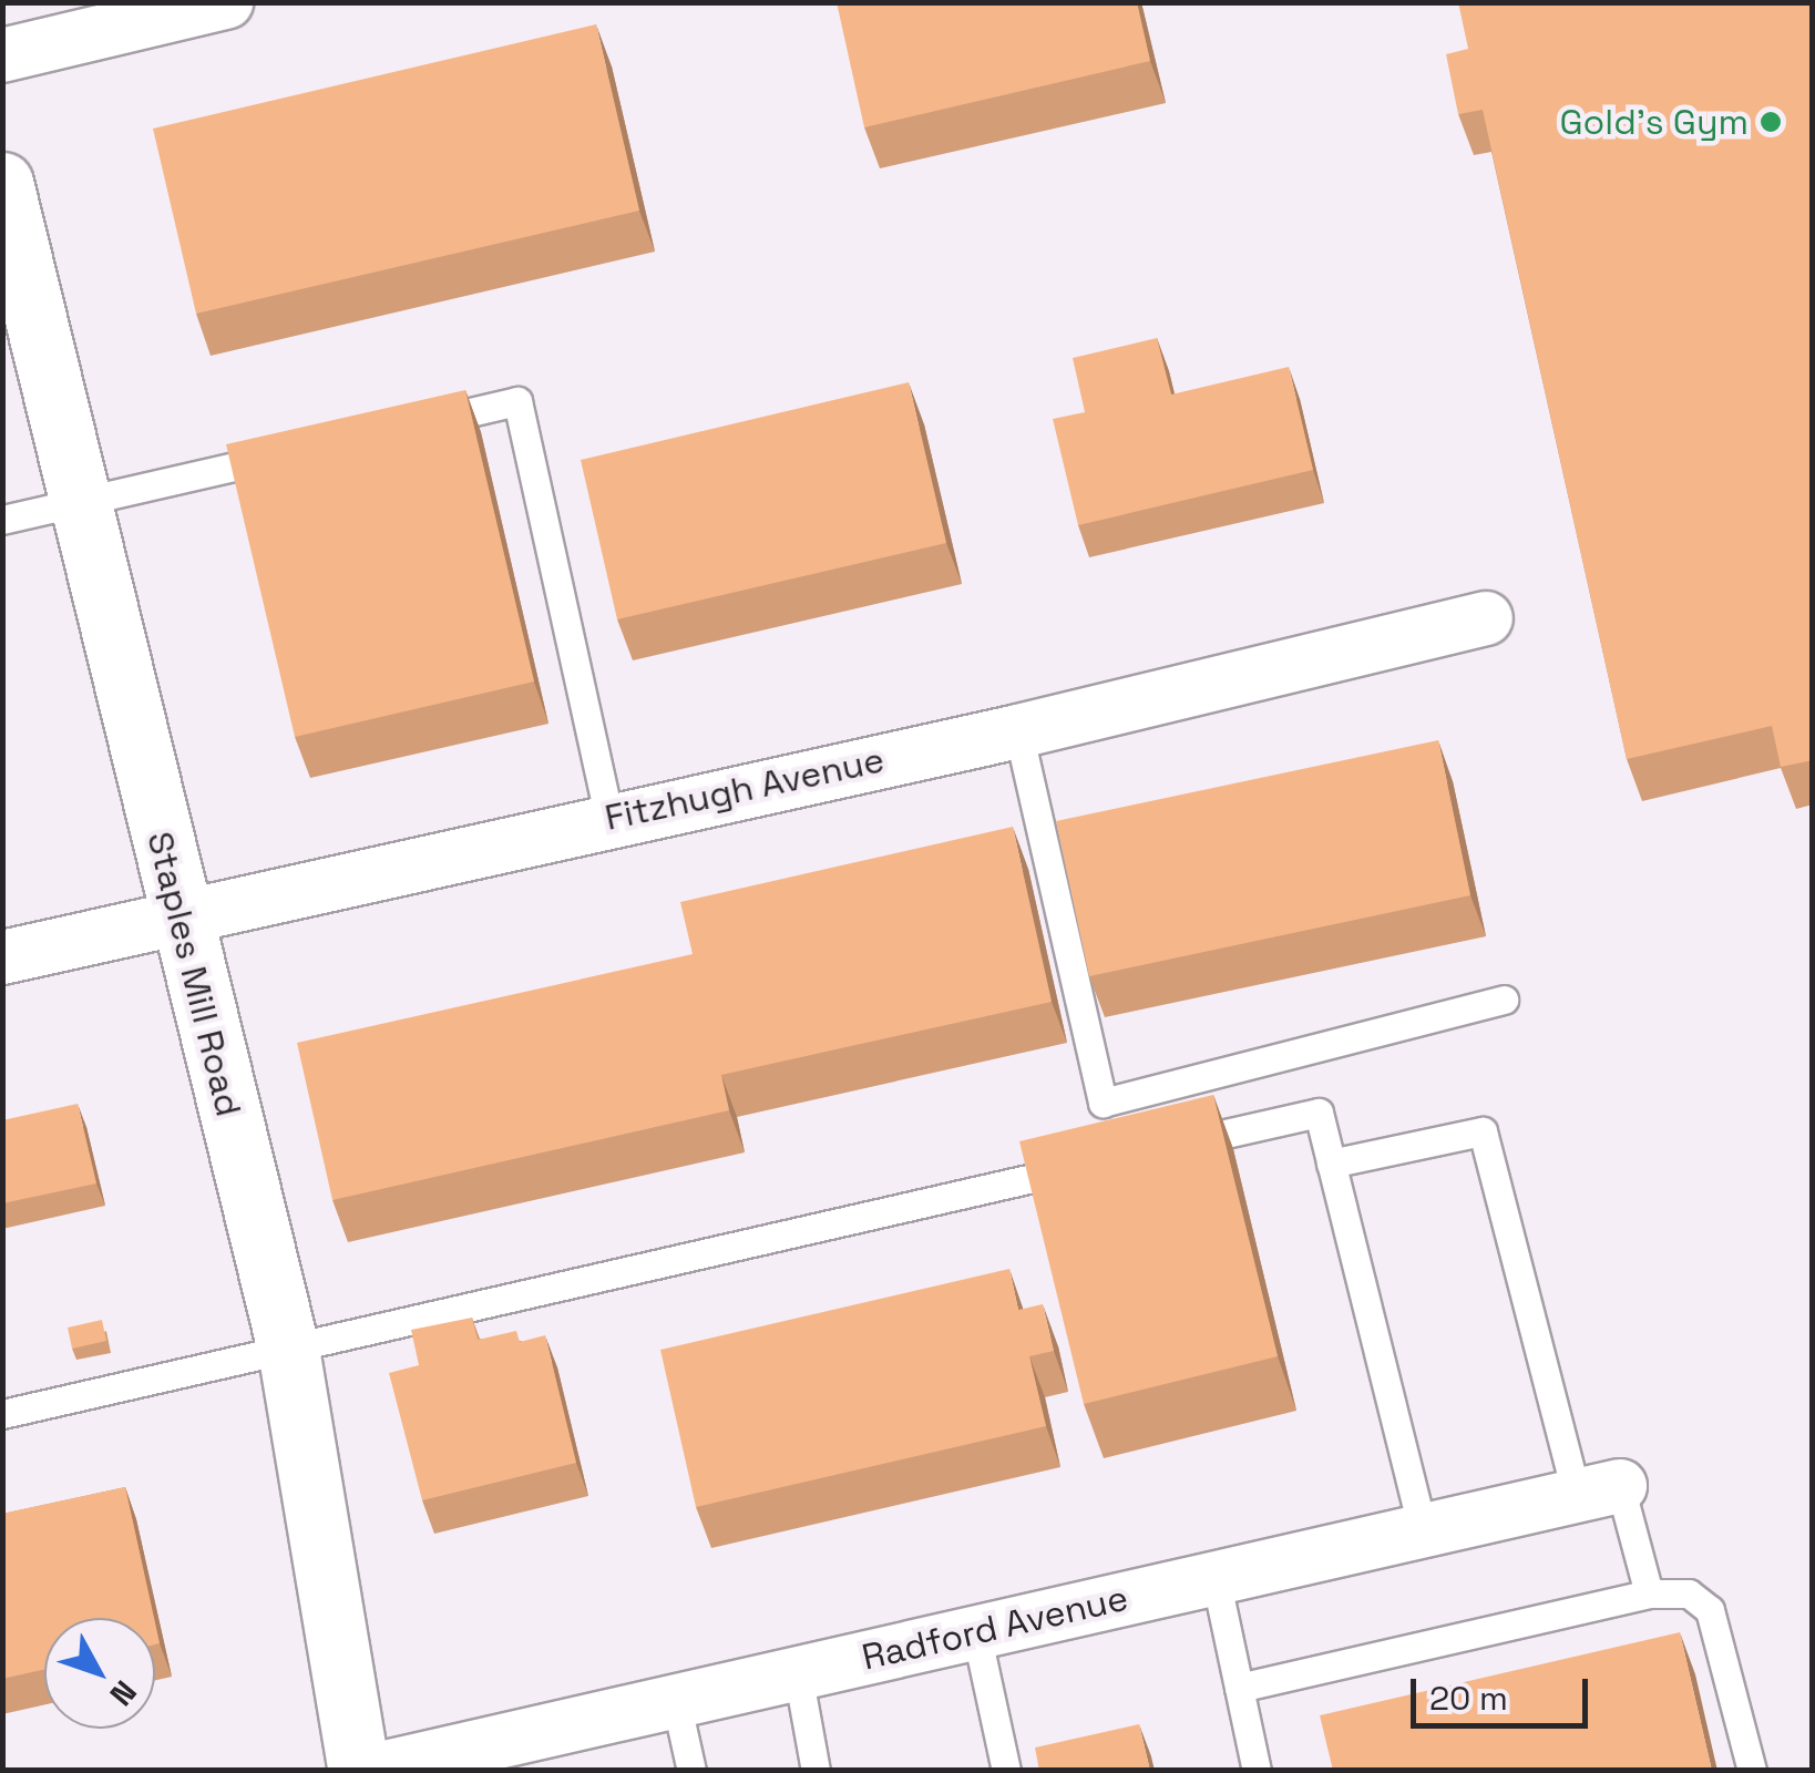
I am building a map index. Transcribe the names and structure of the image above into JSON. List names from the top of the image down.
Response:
{
  "streets": {
    "street": ["Fitzhugh Avenue", "Staples Mill Road", "Radford Avenue"]
  },
  "crossings": [
    ["Fitzhugh Avenue", "Staples Mill Road"]
  ],
  "places": ["Gold's Gym"],
  "scale_bar": "20 m",
  "north": "bottom right"
}
